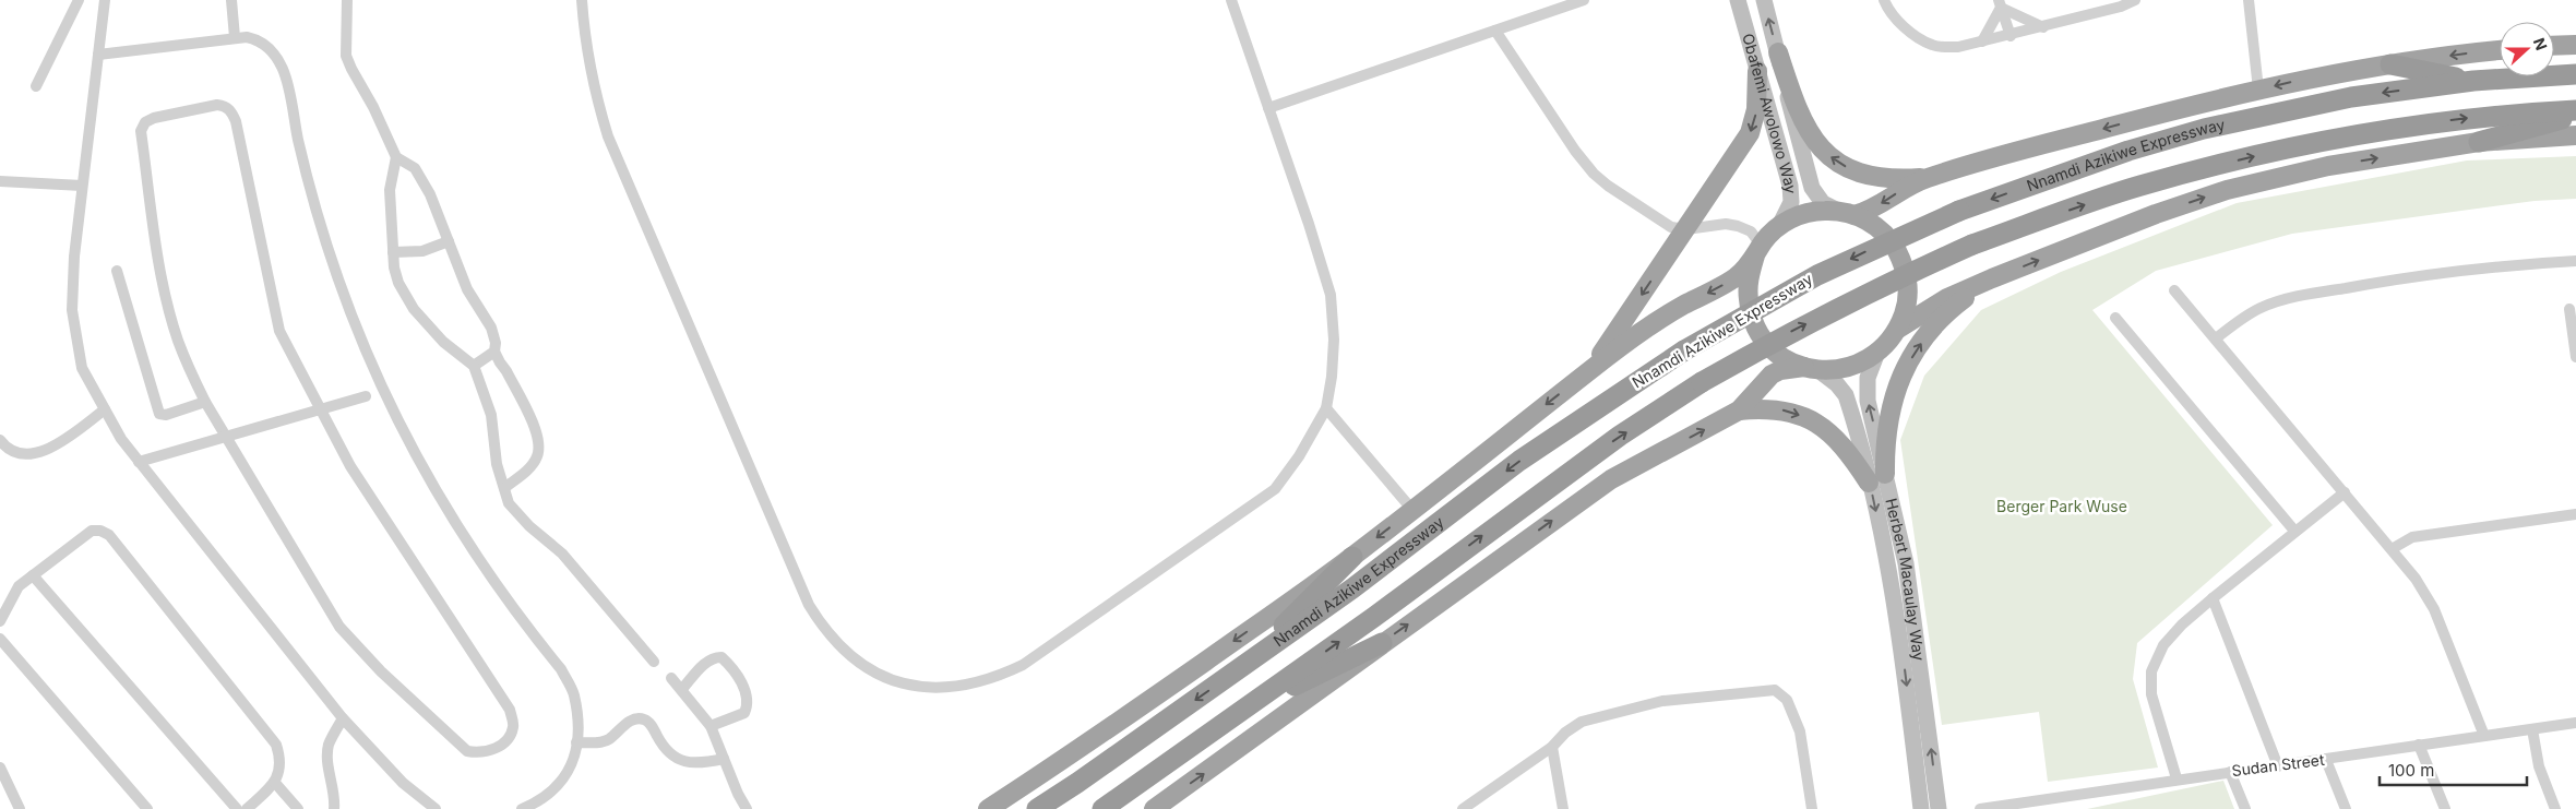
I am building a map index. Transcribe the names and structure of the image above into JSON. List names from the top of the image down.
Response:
{
  "streets": {
    "highway": ["Nnamdi Azikiwe Expressway"],
    "main road": ["Obafemi Awolowo Way", "Herbert Macaulay Way"],
    "street": ["Sudan Street"]
  },
  "crossings": [
    ["Obafemi Awolowo Way", "Nnamdi Azikiwe Expressway"],
    ["Obafemi Awolowo Way", "Herbert Macaulay Way"],
    ["Nnamdi Azikiwe Expressway", "Herbert Macaulay Way"]
  ],
  "parks": ["Berger Park Wuse"],
  "scale_bar": "100 m",
  "north": "right"
}
